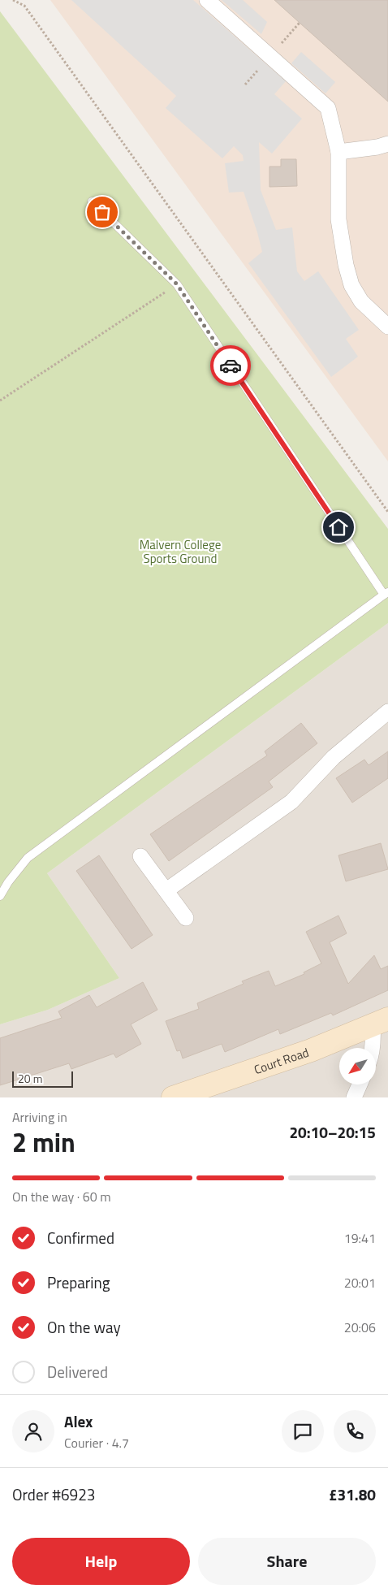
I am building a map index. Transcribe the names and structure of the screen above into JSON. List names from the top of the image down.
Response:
{
  "streets": {
    "street": ["Court Road"]
  },
  "parks": ["Malvern College Sports Ground"],
  "scale_bar": "20 m",
  "north": "bottom left",
  "page": {
    "scale": "20 m",
    "heading": ["2 min", "Arriving in", "20:10–20:15"],
    "panel": [
      "Alex",
      "Courier · 4.7",
      "Order #6923",
      "£31.80"
    ],
    "bar": "On the way · 60 m",
    "list": [
      ["Confirmed", "19:41"],
      ["Preparing", "20:01"],
      ["On the way", "20:06"],
      "Delivered"
    ],
    "buttons": ["Help", "Share"]
  }
}
